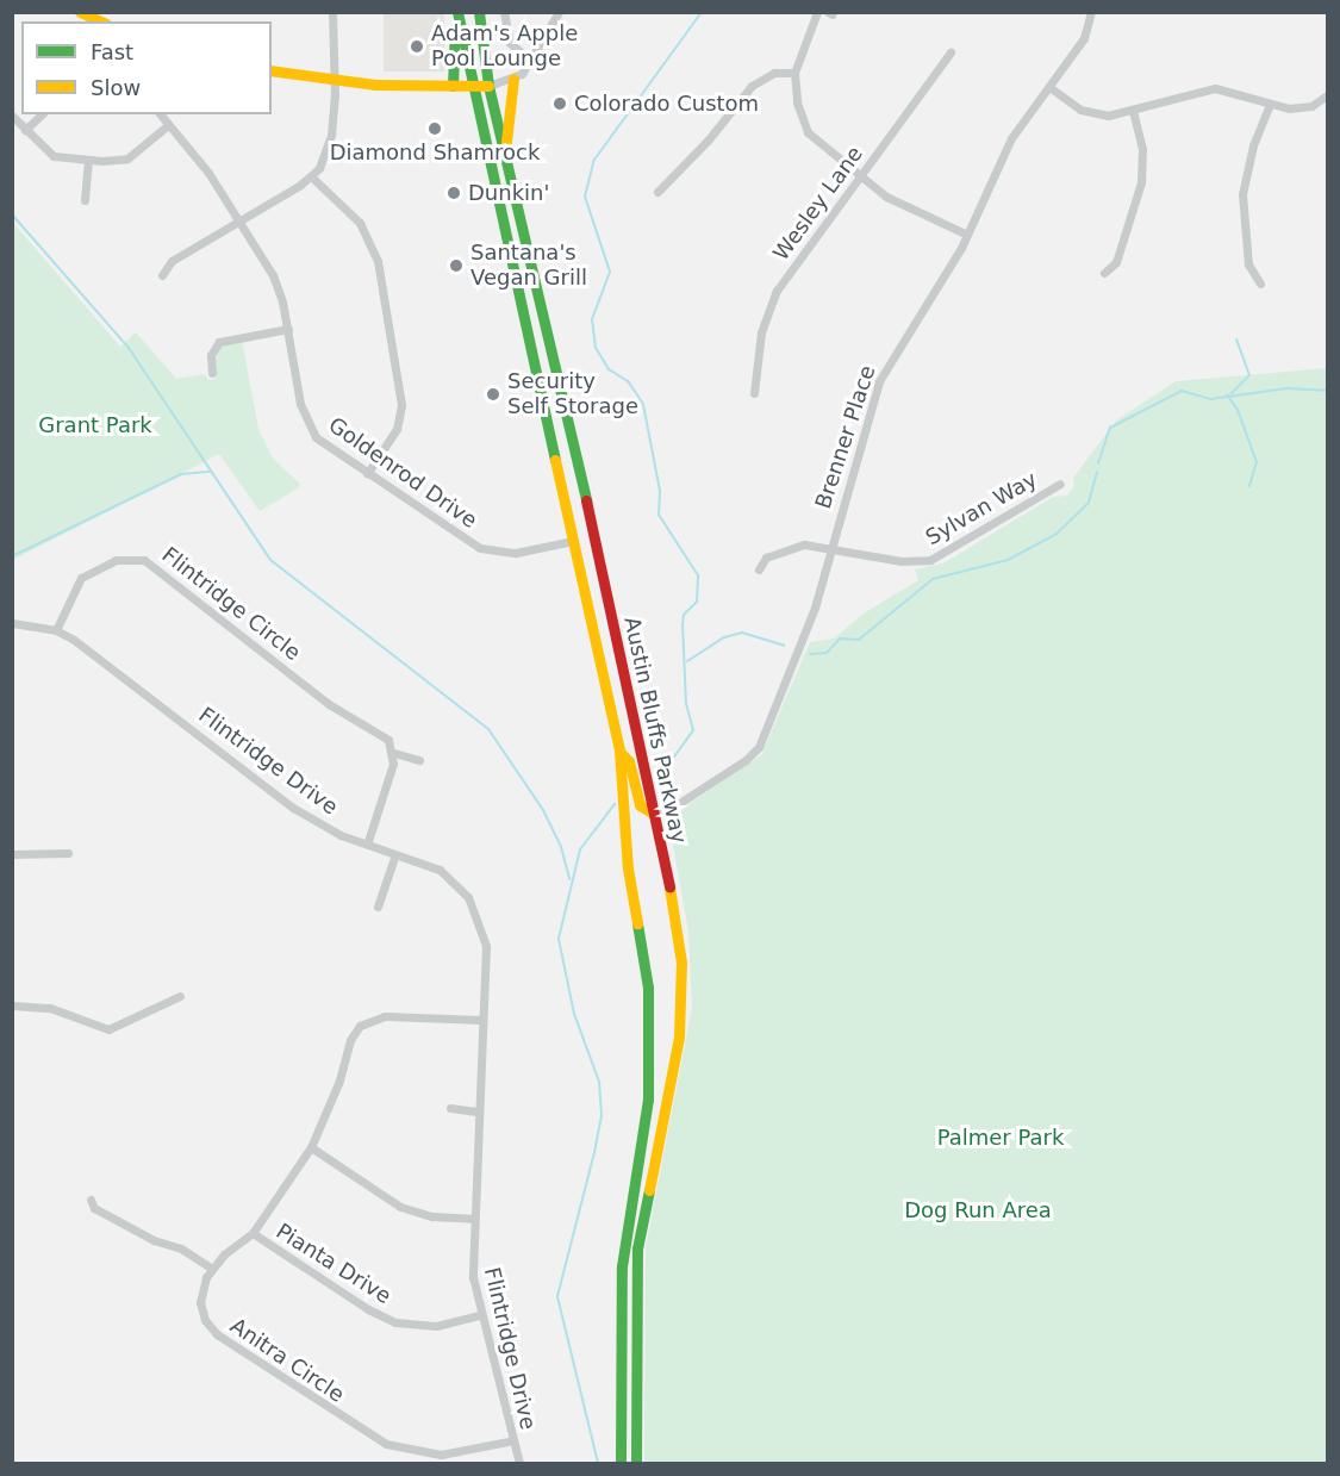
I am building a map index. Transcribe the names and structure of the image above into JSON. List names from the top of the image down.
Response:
{
  "streets": {
    "main road": ["Austin Bluffs Parkway"],
    "street": [
      "Wesley Lane",
      "Brenner Place",
      "Goldenrod Drive",
      "Sylvan Way",
      "Flintridge Circle",
      "Flintridge Drive",
      "Pianta Drive",
      "Anitra Circle"
    ]
  },
  "crossings": [
    ["Brenner Place", "Sylvan Way"],
    ["Brenner Place", "Austin Bluffs Parkway"],
    ["Goldenrod Drive", "Austin Bluffs Parkway"],
    ["Flintridge Circle", "Flintridge Drive"],
    ["Flintridge Drive", "Pianta Drive"],
    ["Flintridge Drive", "Anitra Circle"],
    ["Pianta Drive", "Anitra Circle"]
  ],
  "parks": ["Grant Park", "Palmer Park", "Dog Run Area"],
  "places": [
    "Adam's Apple Pool Lounge",
    "Colorado Custom",
    "Diamond Shamrock",
    "Dunkin'",
    "Santana's Vegan Grill",
    "Security Self Storage"
  ],
  "legend": ["Fast", "Slow"]
}
